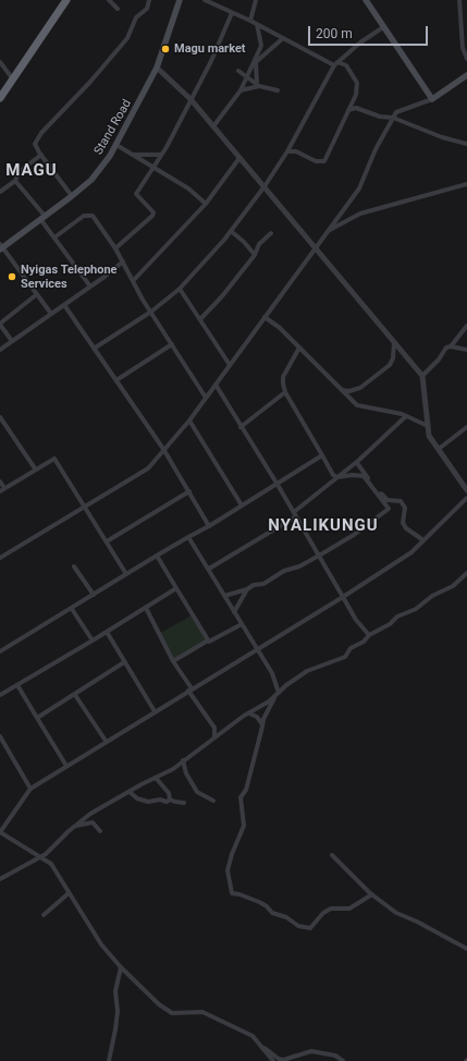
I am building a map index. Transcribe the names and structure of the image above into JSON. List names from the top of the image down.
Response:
{
  "streets": {
    "main road": ["Stand Road"]
  },
  "districts": ["MAGU", "NYALIKUNGU"],
  "places": ["Magu market", "Nyigas Telephone Services"],
  "scale_bar": "200 m"
}
